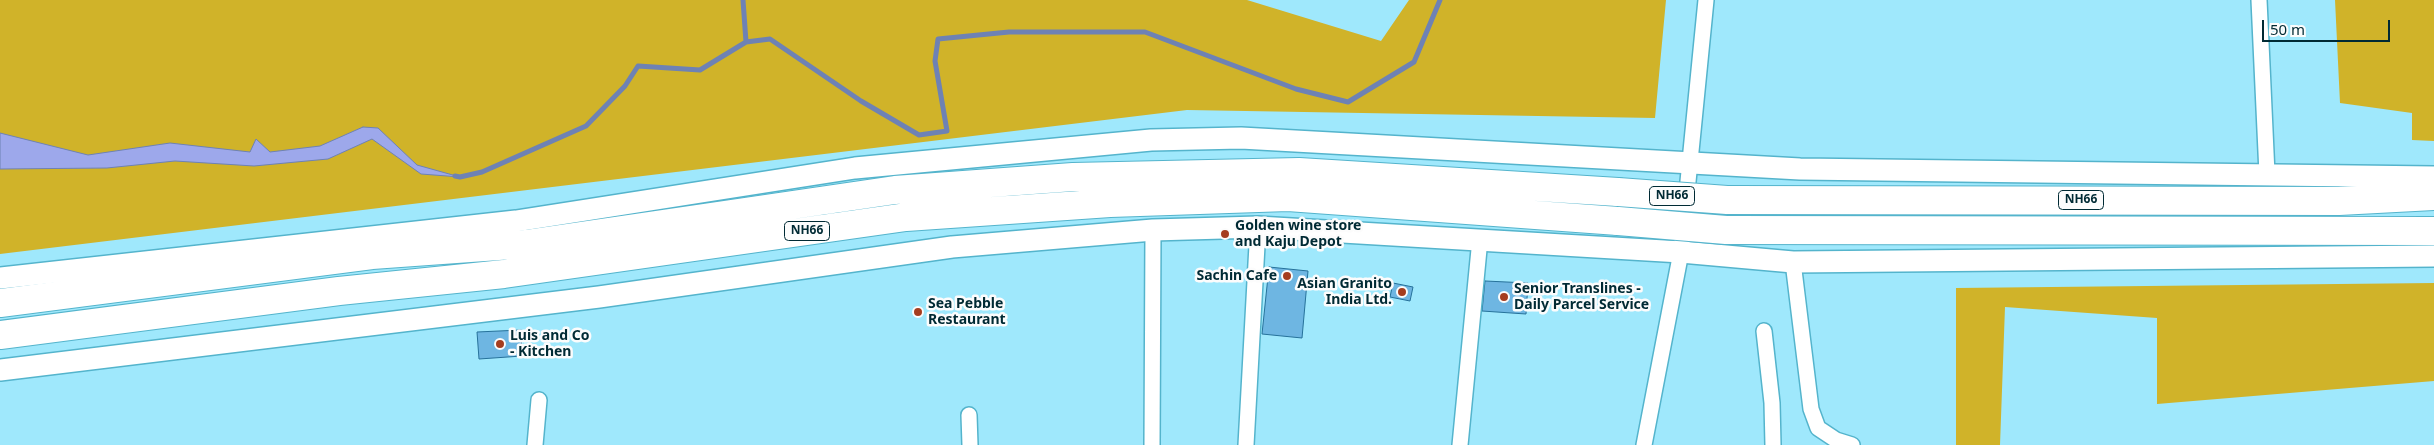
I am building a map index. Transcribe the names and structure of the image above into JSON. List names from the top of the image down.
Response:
{
  "streets": {
    "highway": ["NH66"]
  },
  "places": [
    "Golden wine store and Kaju Depot",
    "Sachin Cafe",
    "Asian Granito India Ltd.",
    "Senior Translines - Daily Parcel Service",
    "Sea Pebble Restaurant",
    "Luis and Co - Kitchen"
  ],
  "scale_bar": "50 m"
}
